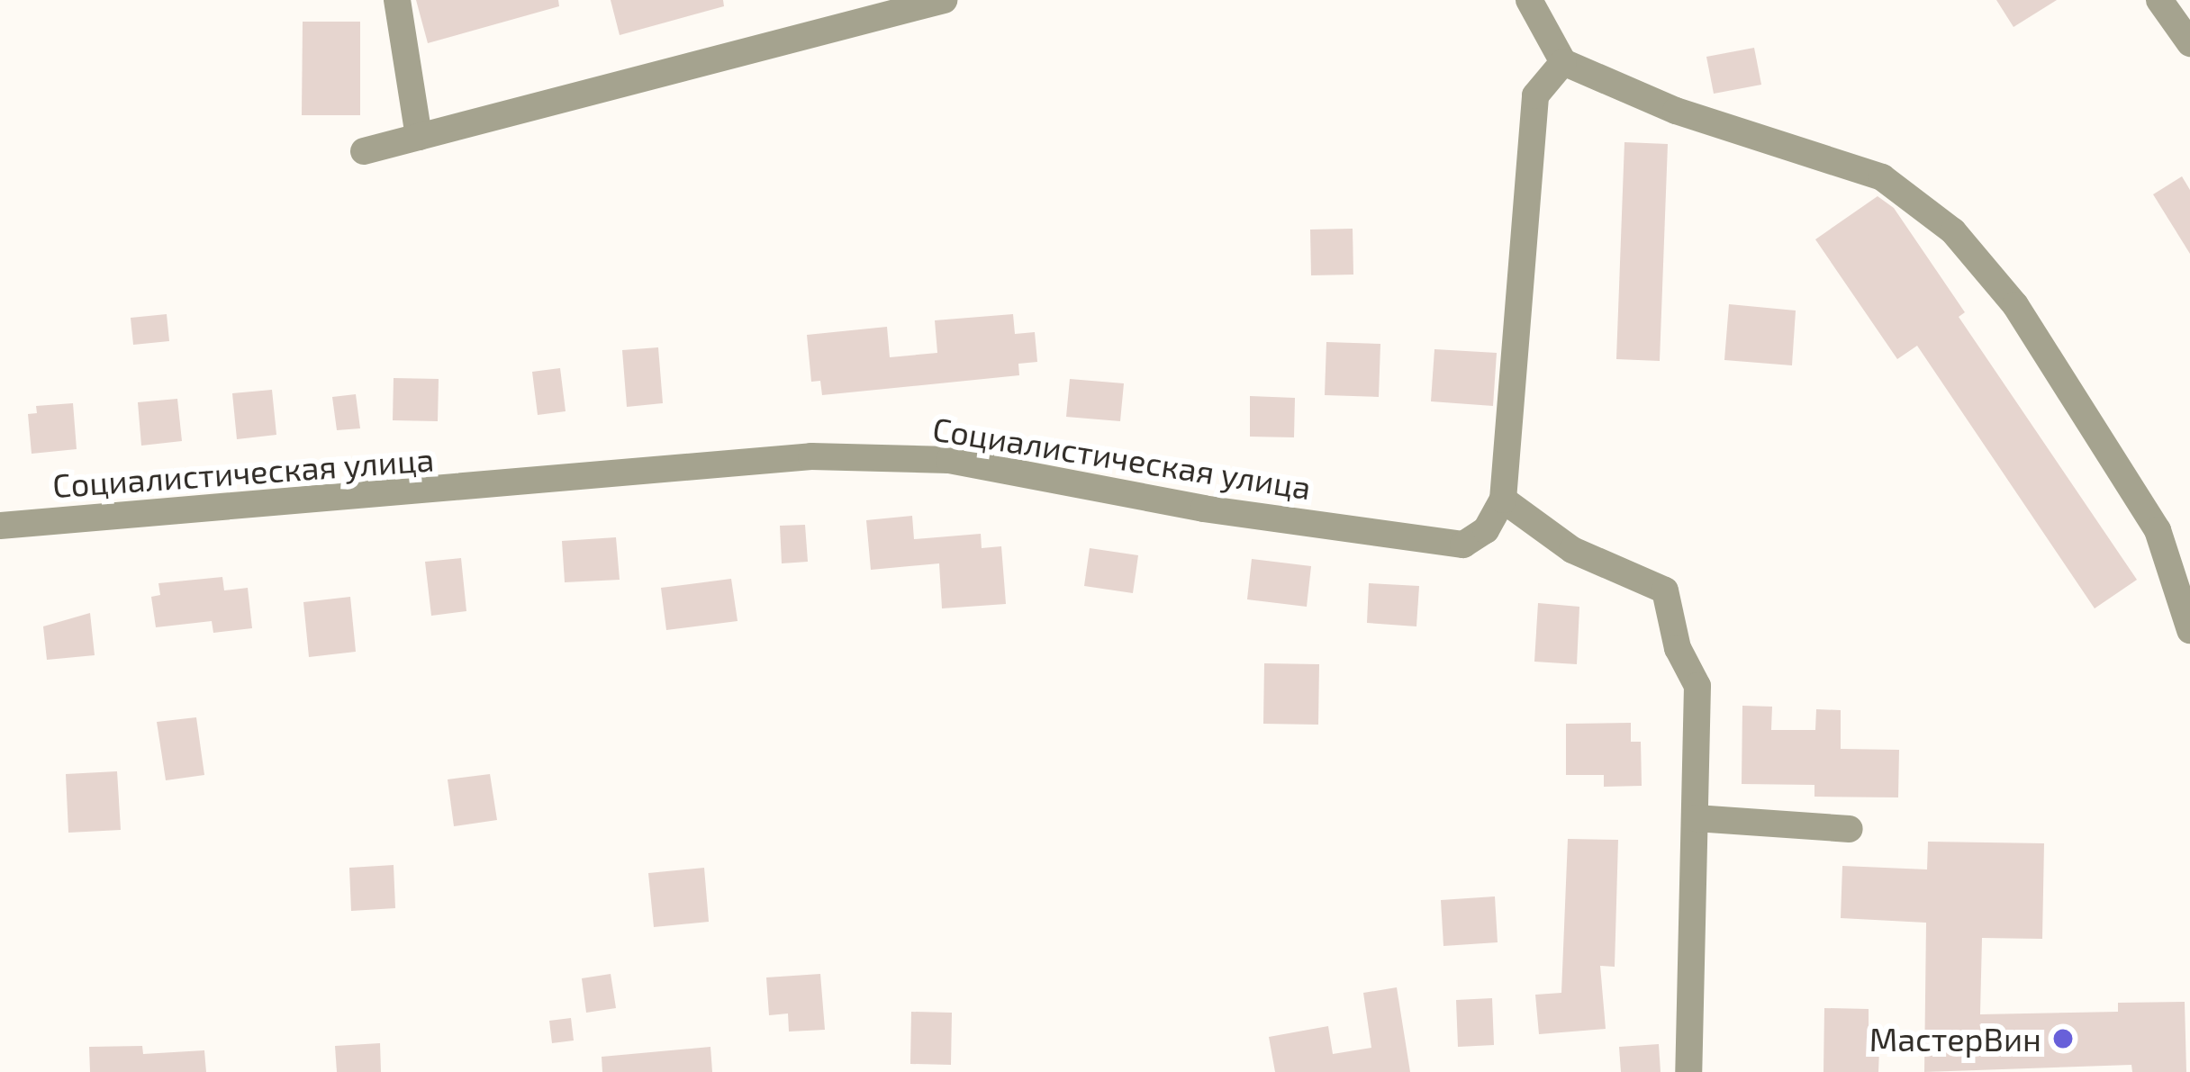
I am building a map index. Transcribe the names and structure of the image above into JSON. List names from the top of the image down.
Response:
{
  "streets": {
    "street": ["Социалистическая улица"]
  },
  "places": ["МастерВин"]
}
